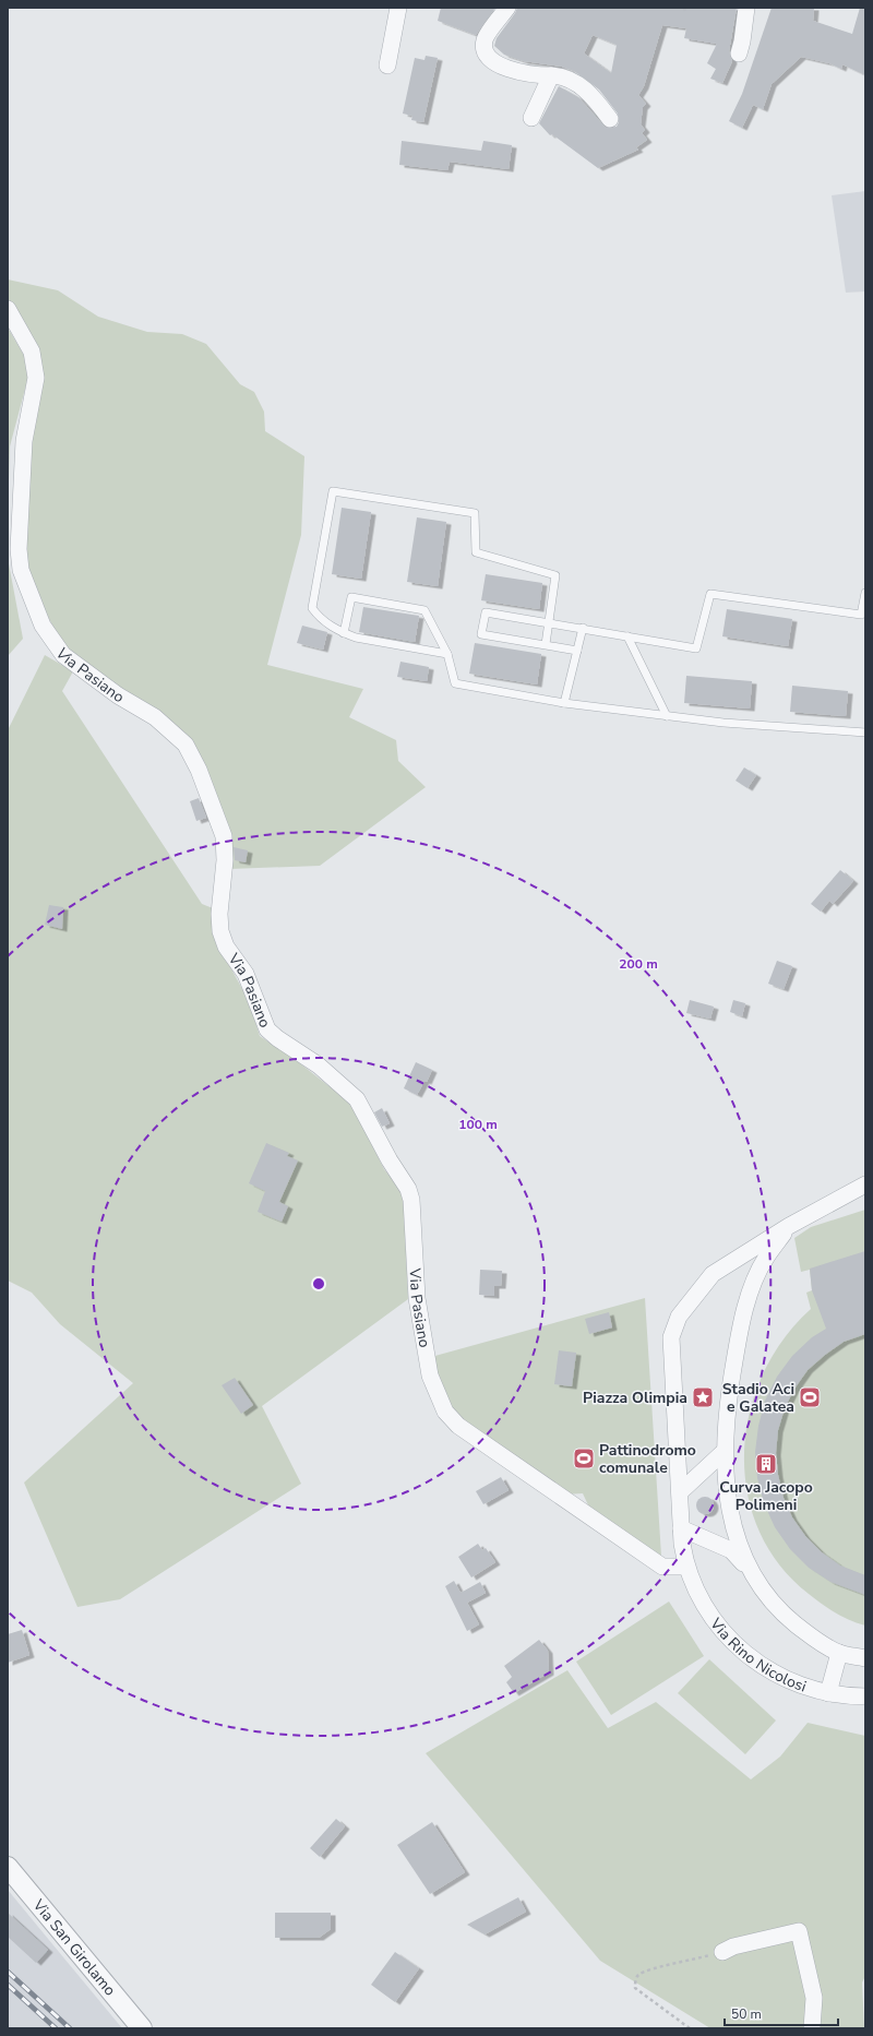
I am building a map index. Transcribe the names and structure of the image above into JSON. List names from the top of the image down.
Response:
{
  "streets": {
    "street": ["Via Pasiano", "Via Rino Nicolosi", "Via San Girolamo"]
  },
  "crossings": [
    ["Via Pasiano", "Via Rino Nicolosi"]
  ],
  "places": {
    "place": ["Piazza Olimpia"],
    "sports": ["Stadio Aci e Galatea", "Pattinodromo comunale"],
    "building": ["Curva Jacopo Polimeni"]
  },
  "scale_bar": "50 m",
  "rings": ["200 m", "100 m"]
}
